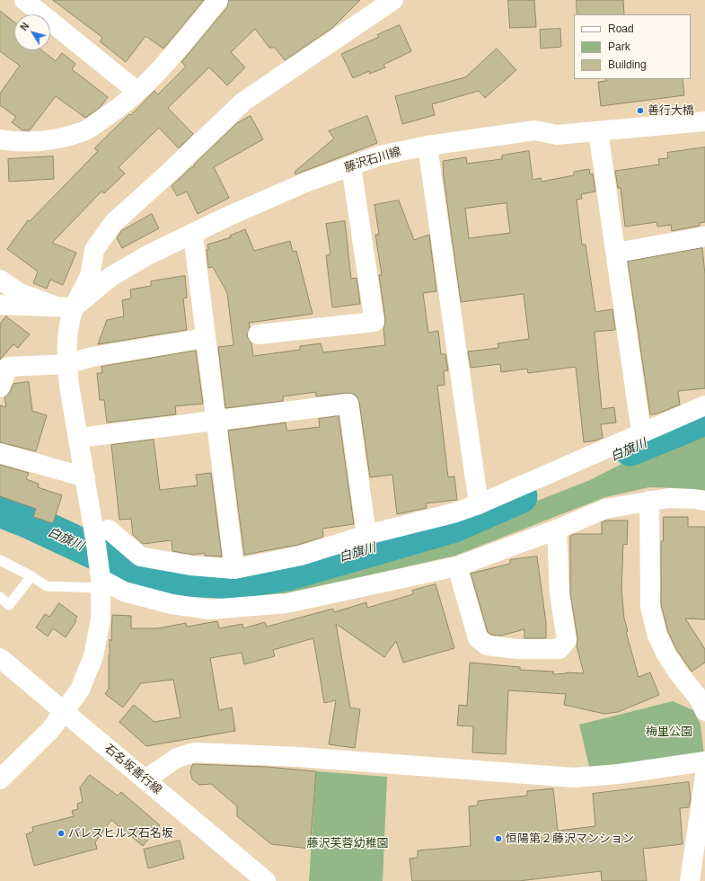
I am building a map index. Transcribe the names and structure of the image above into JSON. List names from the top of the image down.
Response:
{
  "streets": {
    "street": ["藤沢石川線", "石名坂善行線"]
  },
  "water": ["白旗川"],
  "parks": ["梅里公園", "藤沢芙蓉幼稚園"],
  "places": ["善行大橋", "パレスヒルズ石名坂", "恒陽第２藤沢マンション"],
  "legend": ["Road", "Park", "Building"],
  "north": "top left"
}
